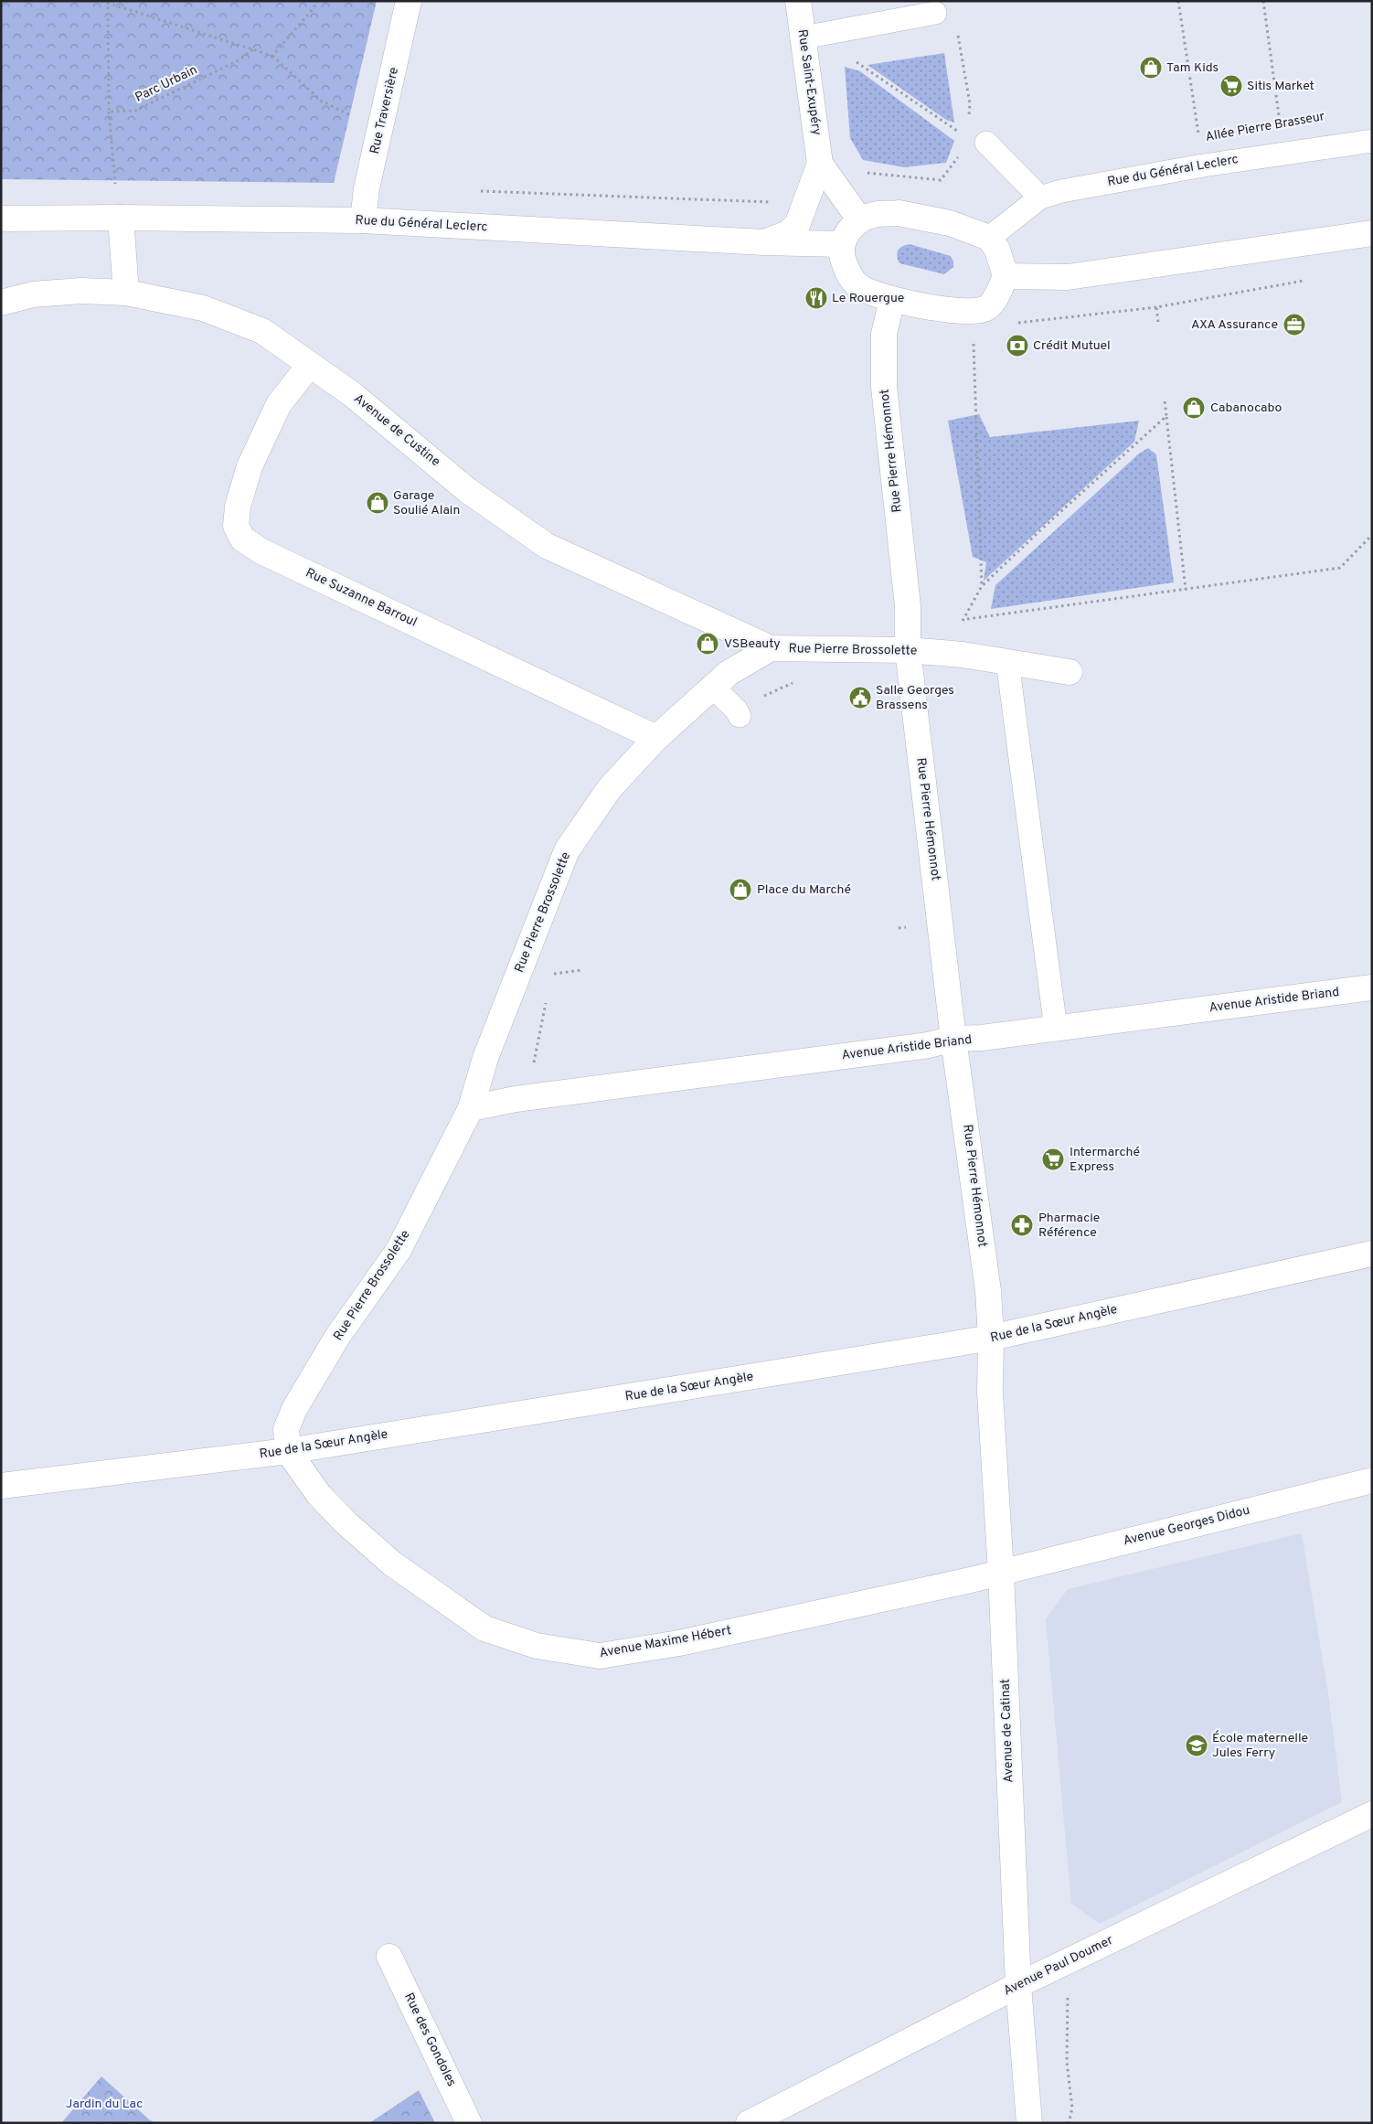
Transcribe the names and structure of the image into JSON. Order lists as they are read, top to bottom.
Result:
{
  "streets": {
    "street": [
      "Rue Saint-Exupéry",
      "Rue Traversière",
      "Rue du Général Leclerc",
      "Avenue de Custine",
      "Rue Pierre Hémonnot",
      "Rue Suzanne Barroul",
      "Rue Pierre Brossolette",
      "Avenue Aristide Briand",
      "Rue de la Sœur Angèle",
      "Avenue Georges Didou",
      "Avenue Maxime Hébert",
      "Avenue de Catinat",
      "Avenue Paul Doumer",
      "Rue des Gondoles"
    ],
    "path": ["Parc Urbain", "Allée Pierre Brasseur"]
  },
  "crossings": [
    ["Rue Saint-Exupéry", "Rue du Général Leclerc"],
    ["Rue Traversière", "Rue du Général Leclerc"],
    ["Avenue de Custine", "Rue Suzanne Barroul"],
    ["Avenue de Custine", "Rue Pierre Brossolette"],
    ["Rue Pierre Hémonnot", "Rue Pierre Brossolette"],
    ["Rue Pierre Hémonnot", "Avenue Aristide Briand"],
    ["Rue Pierre Hémonnot", "Rue de la Sœur Angèle"],
    ["Rue Pierre Hémonnot", "Avenue de Catinat"],
    ["Rue Suzanne Barroul", "Rue Pierre Brossolette"],
    ["Rue Pierre Brossolette", "Avenue Aristide Briand"],
    ["Rue Pierre Brossolette", "Rue de la Sœur Angèle"],
    ["Rue Pierre Brossolette", "Avenue Maxime Hébert"],
    ["Rue de la Sœur Angèle", "Avenue Maxime Hébert"],
    ["Rue de la Sœur Angèle", "Avenue de Catinat"],
    ["Avenue Georges Didou", "Avenue Maxime Hébert"],
    ["Avenue Georges Didou", "Avenue de Catinat"],
    ["Avenue Maxime Hébert", "Avenue de Catinat"],
    ["Avenue de Catinat", "Avenue Paul Doumer"]
  ],
  "parks": ["Jardin du Lac"],
  "places": {
    "shop": [
      "Tam Kids",
      "Cabanocabo",
      "Garage Soulié Alain",
      "VSBeauty",
      "Place du Marché"
    ],
    "supermarket": ["Sitis Market", "Intermarché Express"],
    "restaurant": ["Le Rouergue"],
    "office": ["AXA Assurance"],
    "bank": ["Crédit Mutuel"],
    "public building": ["Salle Georges Brassens"],
    "pharmacy": ["Pharmacie Référence"],
    "school or university": ["École maternelle Jules Ferry"]
  }
}
